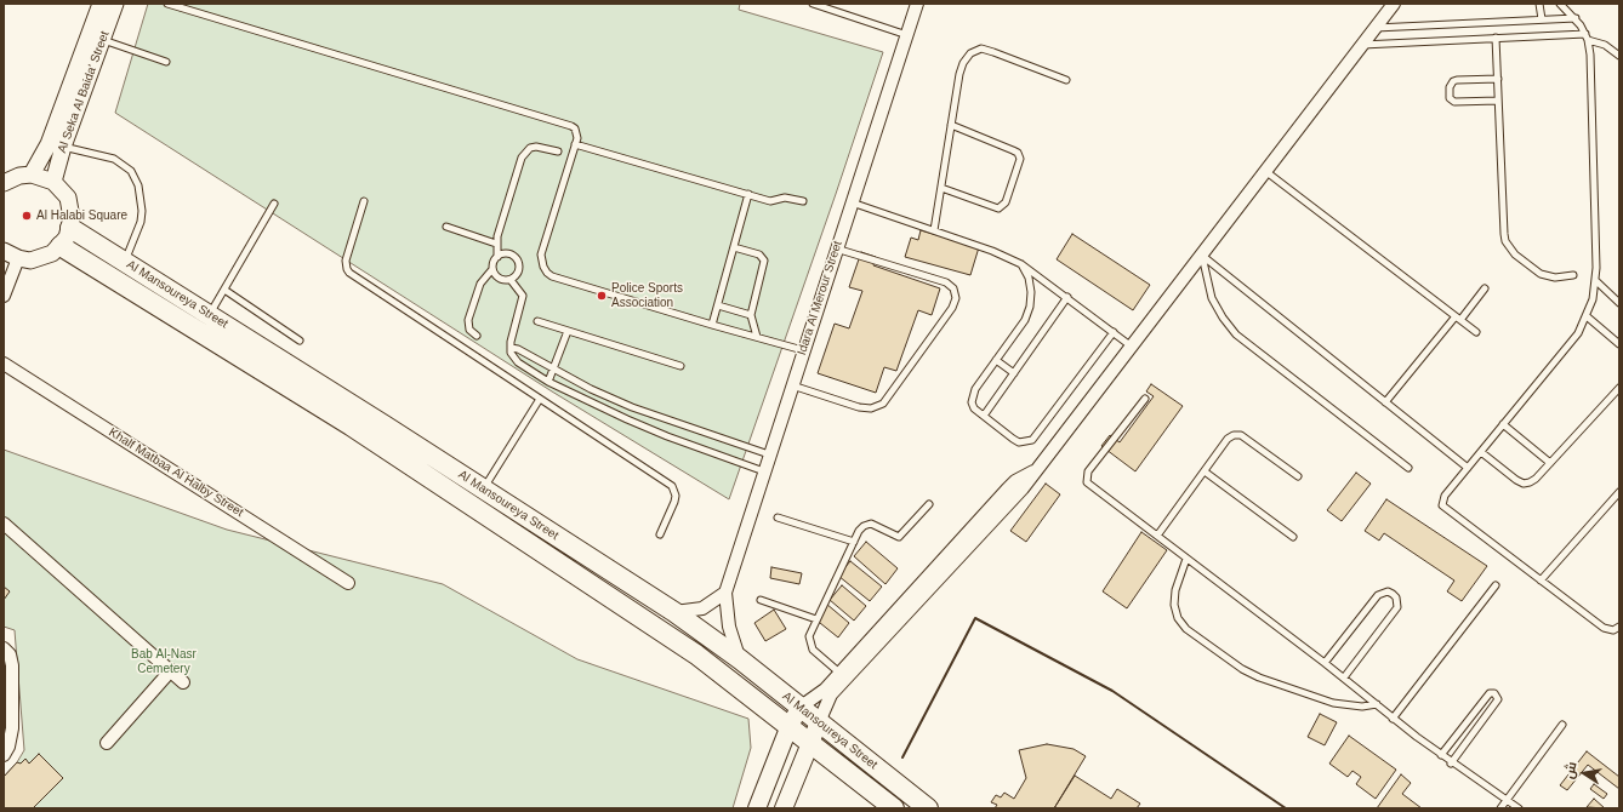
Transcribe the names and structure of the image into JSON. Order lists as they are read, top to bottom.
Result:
{
  "streets": {
    "main road": ["Al Mansoureya Street"],
    "street": ["Al Seka Al Baida' Street", "Idara Al Merour Street", "Khalf Matbaa Al Halby Street"]
  },
  "crossings": [
    ["Al Mansoureya Street", "Idara Al Merour Street"]
  ],
  "parks": ["Bab Al-Nasr Cemetery"],
  "places": ["Al Halabi Square", "Police Sports Association"],
  "north": "left"
}
